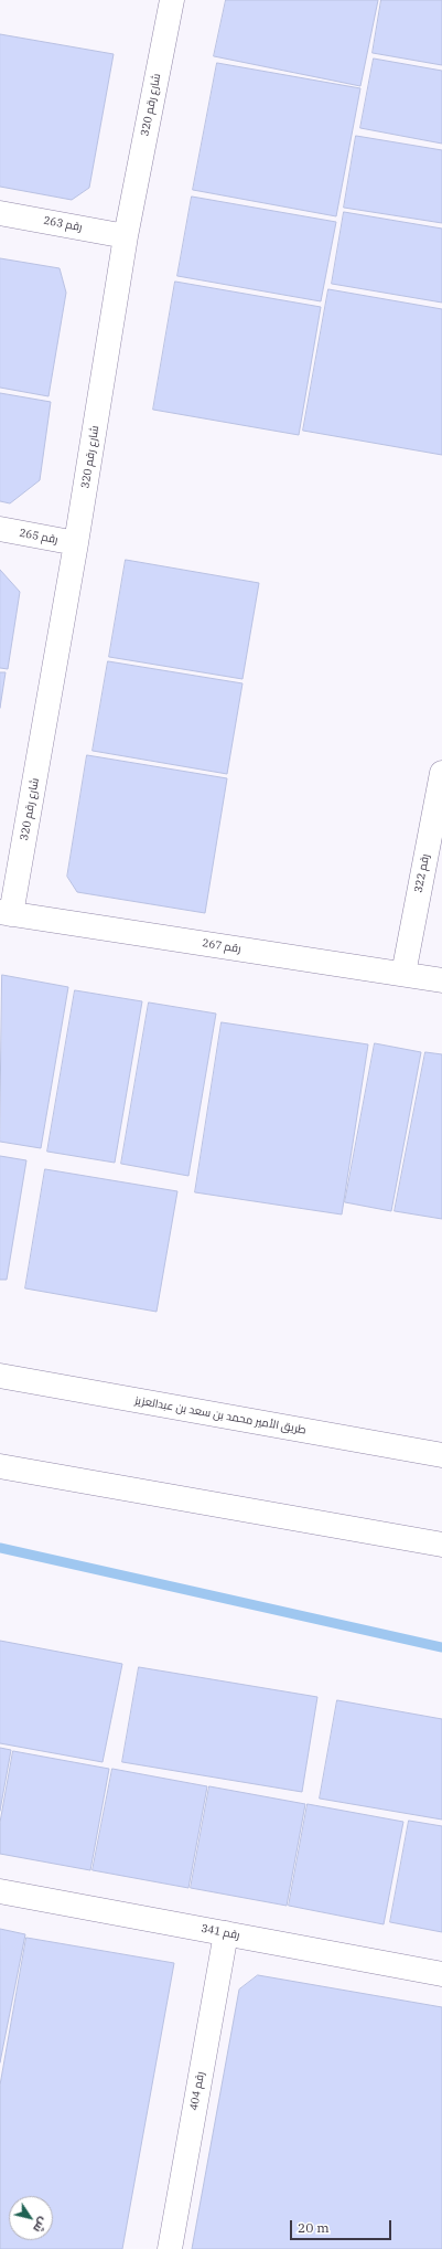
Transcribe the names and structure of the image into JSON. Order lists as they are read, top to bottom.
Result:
{
  "streets": {
    "street": [
      "شارع رقم 320",
      "رقم 263",
      "رقم 265",
      "رقم 322",
      "رقم 267",
      "طريق الأمير محمد بن سعد بن عبدالعزيز",
      "رقم 341",
      "رقم 404"
    ]
  },
  "crossings": [
    ["شارع رقم 320", "رقم 263"],
    ["شارع رقم 320", "رقم 265"],
    ["شارع رقم 320", "رقم 267"],
    ["رقم 322", "رقم 267"],
    ["رقم 341", "رقم 404"]
  ],
  "scale_bar": "20 m",
  "north": "bottom right"
}
